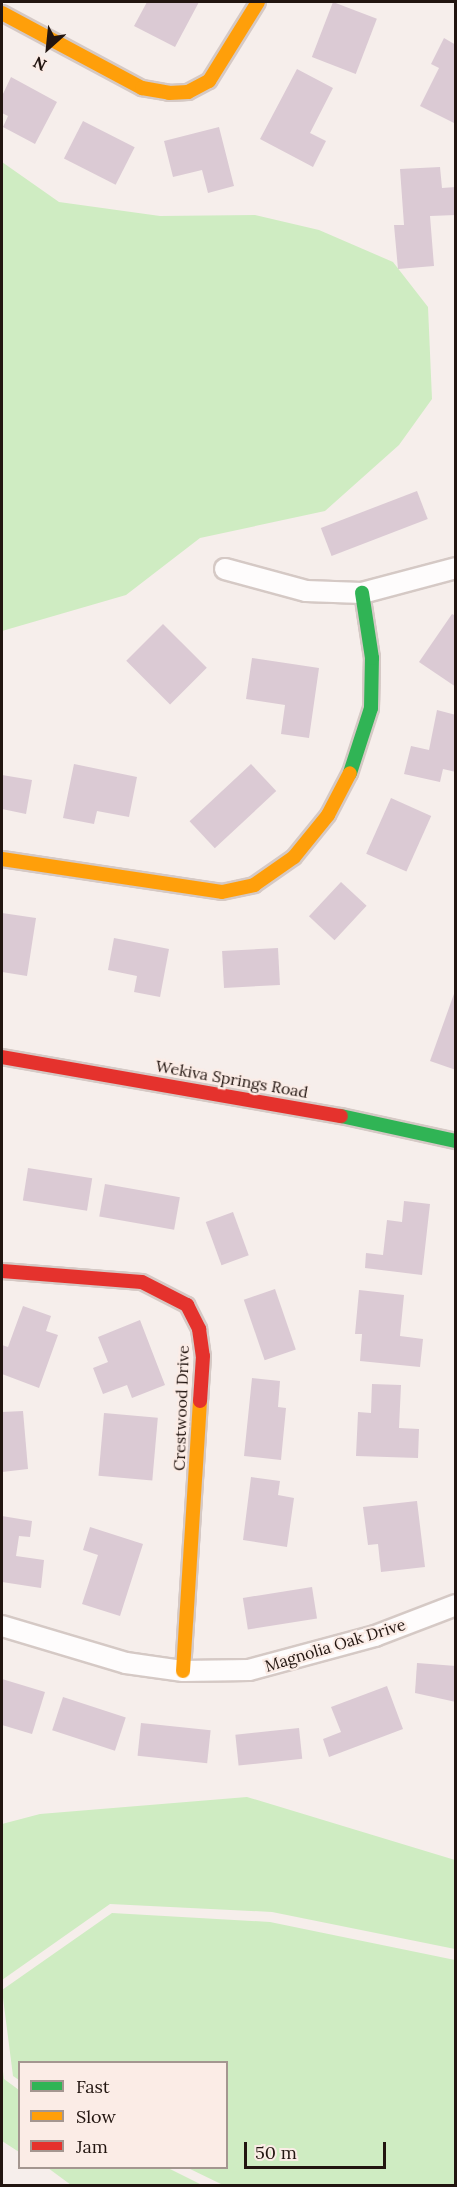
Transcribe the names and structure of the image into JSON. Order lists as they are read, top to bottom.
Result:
{
  "streets": {
    "street": ["Wekiva Springs Road", "Crestwood Drive", "Magnolia Oak Drive"]
  },
  "crossings": [
    ["Crestwood Drive", "Magnolia Oak Drive"]
  ],
  "legend": ["Fast", "Slow", "Jam"],
  "scale_bar": "50 m",
  "north": "bottom left"
}
